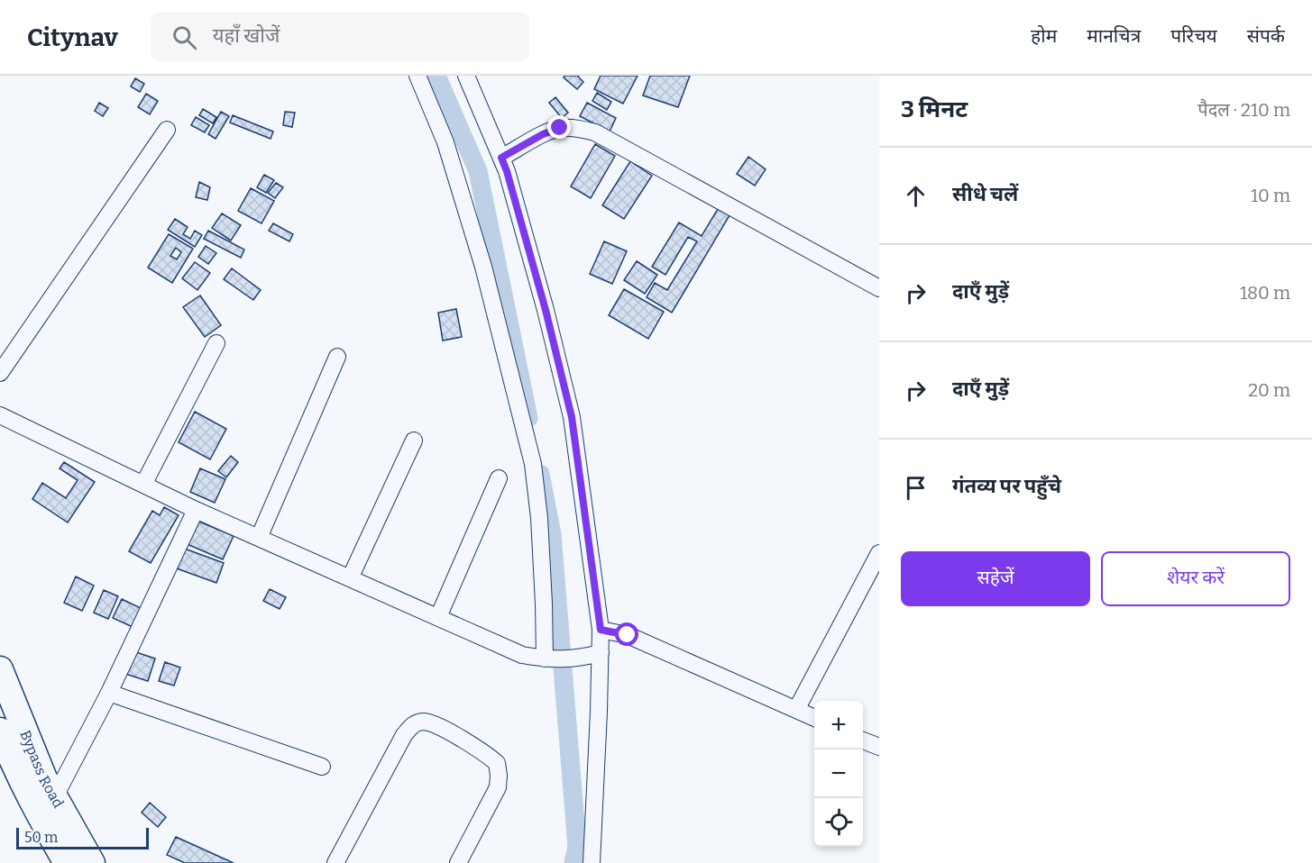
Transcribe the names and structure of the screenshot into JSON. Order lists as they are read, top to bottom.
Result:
{
  "streets": {
    "main road": ["Bypass Road"]
  },
  "scale_bar": "50 m",
  "page": {
    "header": "Citynav",
    "search": "यहाँ खोजें",
    "nav": [
      "होम",
      "मानचित्र",
      "परिचय",
      "संपर्क"
    ],
    "heading": ["3 मिनट", "पैदल · 210 m"],
    "list": [
      ["सीधे चलें", "10 m"],
      ["दाएँ मुड़ें", "180 m"],
      ["दाएँ मुड़ें", "20 m"],
      "गंतव्य पर पहुँचे"
    ],
    "buttons": ["सहेजें", "शेयर करें"],
    "map_buttons": ["+", "−"],
    "scale": "50 m"
  }
}
